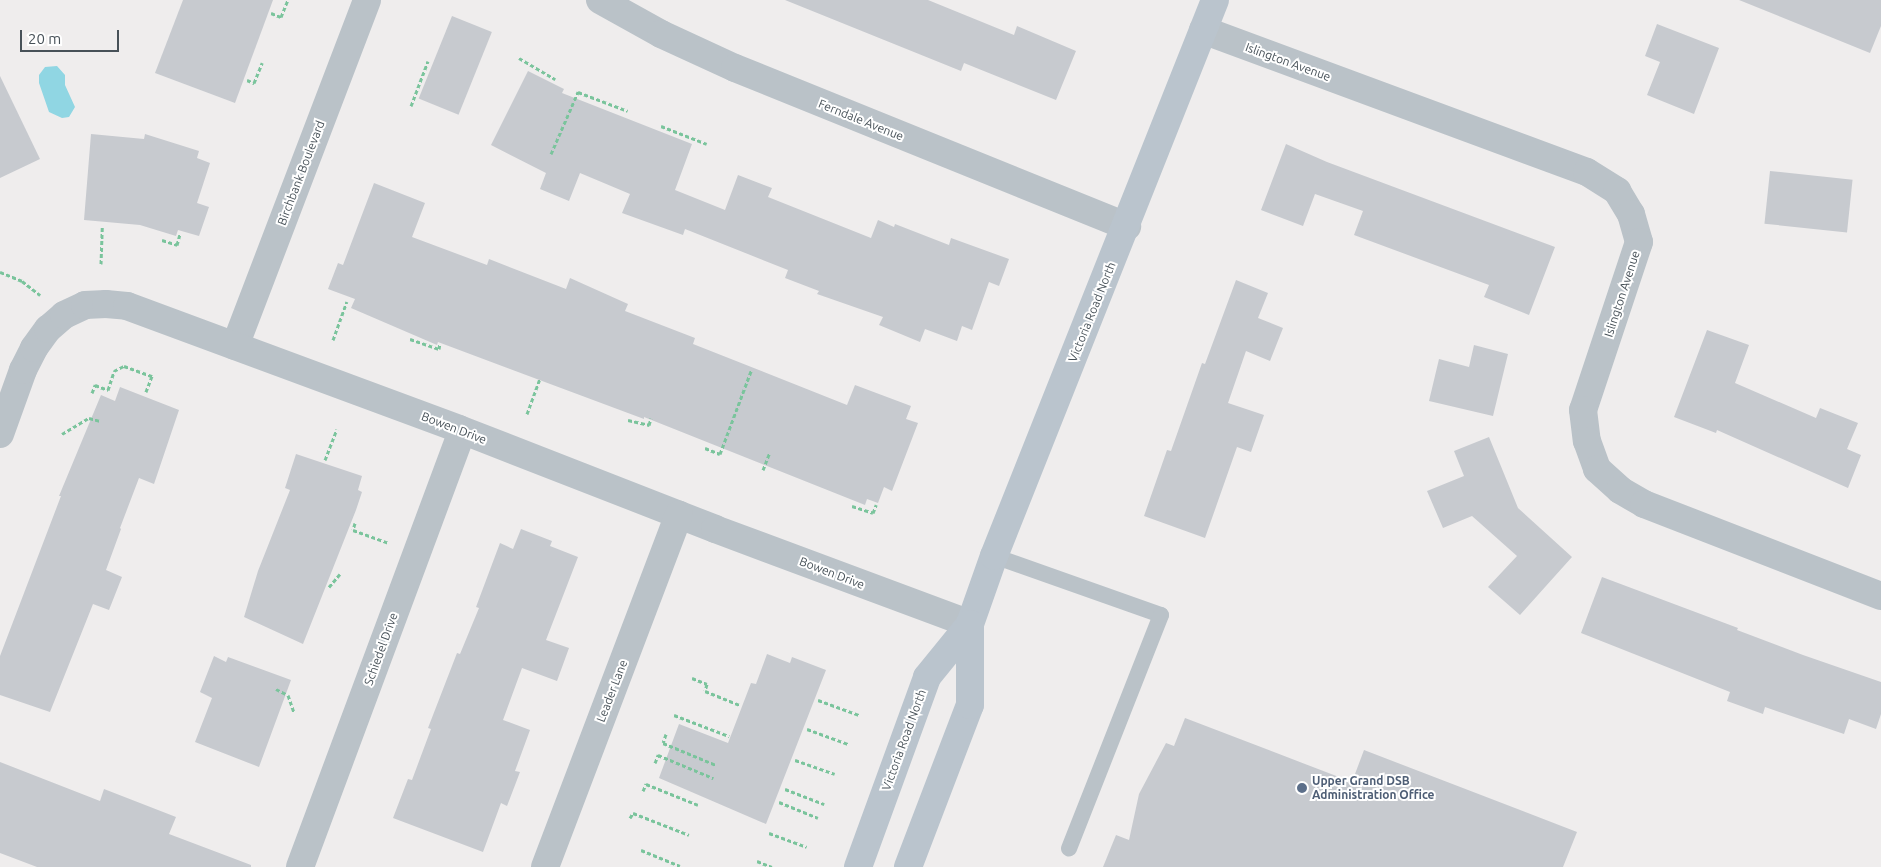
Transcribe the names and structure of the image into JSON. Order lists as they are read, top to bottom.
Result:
{
  "streets": {
    "main road": ["Victoria Road North"],
    "street": [
      "Islington Avenue",
      "Ferndale Avenue",
      "Birchbank Boulevard",
      "Bowen Drive",
      "Schiedel Drive",
      "Leader Lane"
    ]
  },
  "crossings": [
    ["Islington Avenue", "Victoria Road North"],
    ["Ferndale Avenue", "Victoria Road North"],
    ["Birchbank Boulevard", "Bowen Drive"],
    ["Victoria Road North", "Bowen Drive"],
    ["Bowen Drive", "Schiedel Drive"],
    ["Bowen Drive", "Leader Lane"]
  ],
  "places": ["Upper Grand DSB Administration Office"],
  "scale_bar": "20 m"
}
